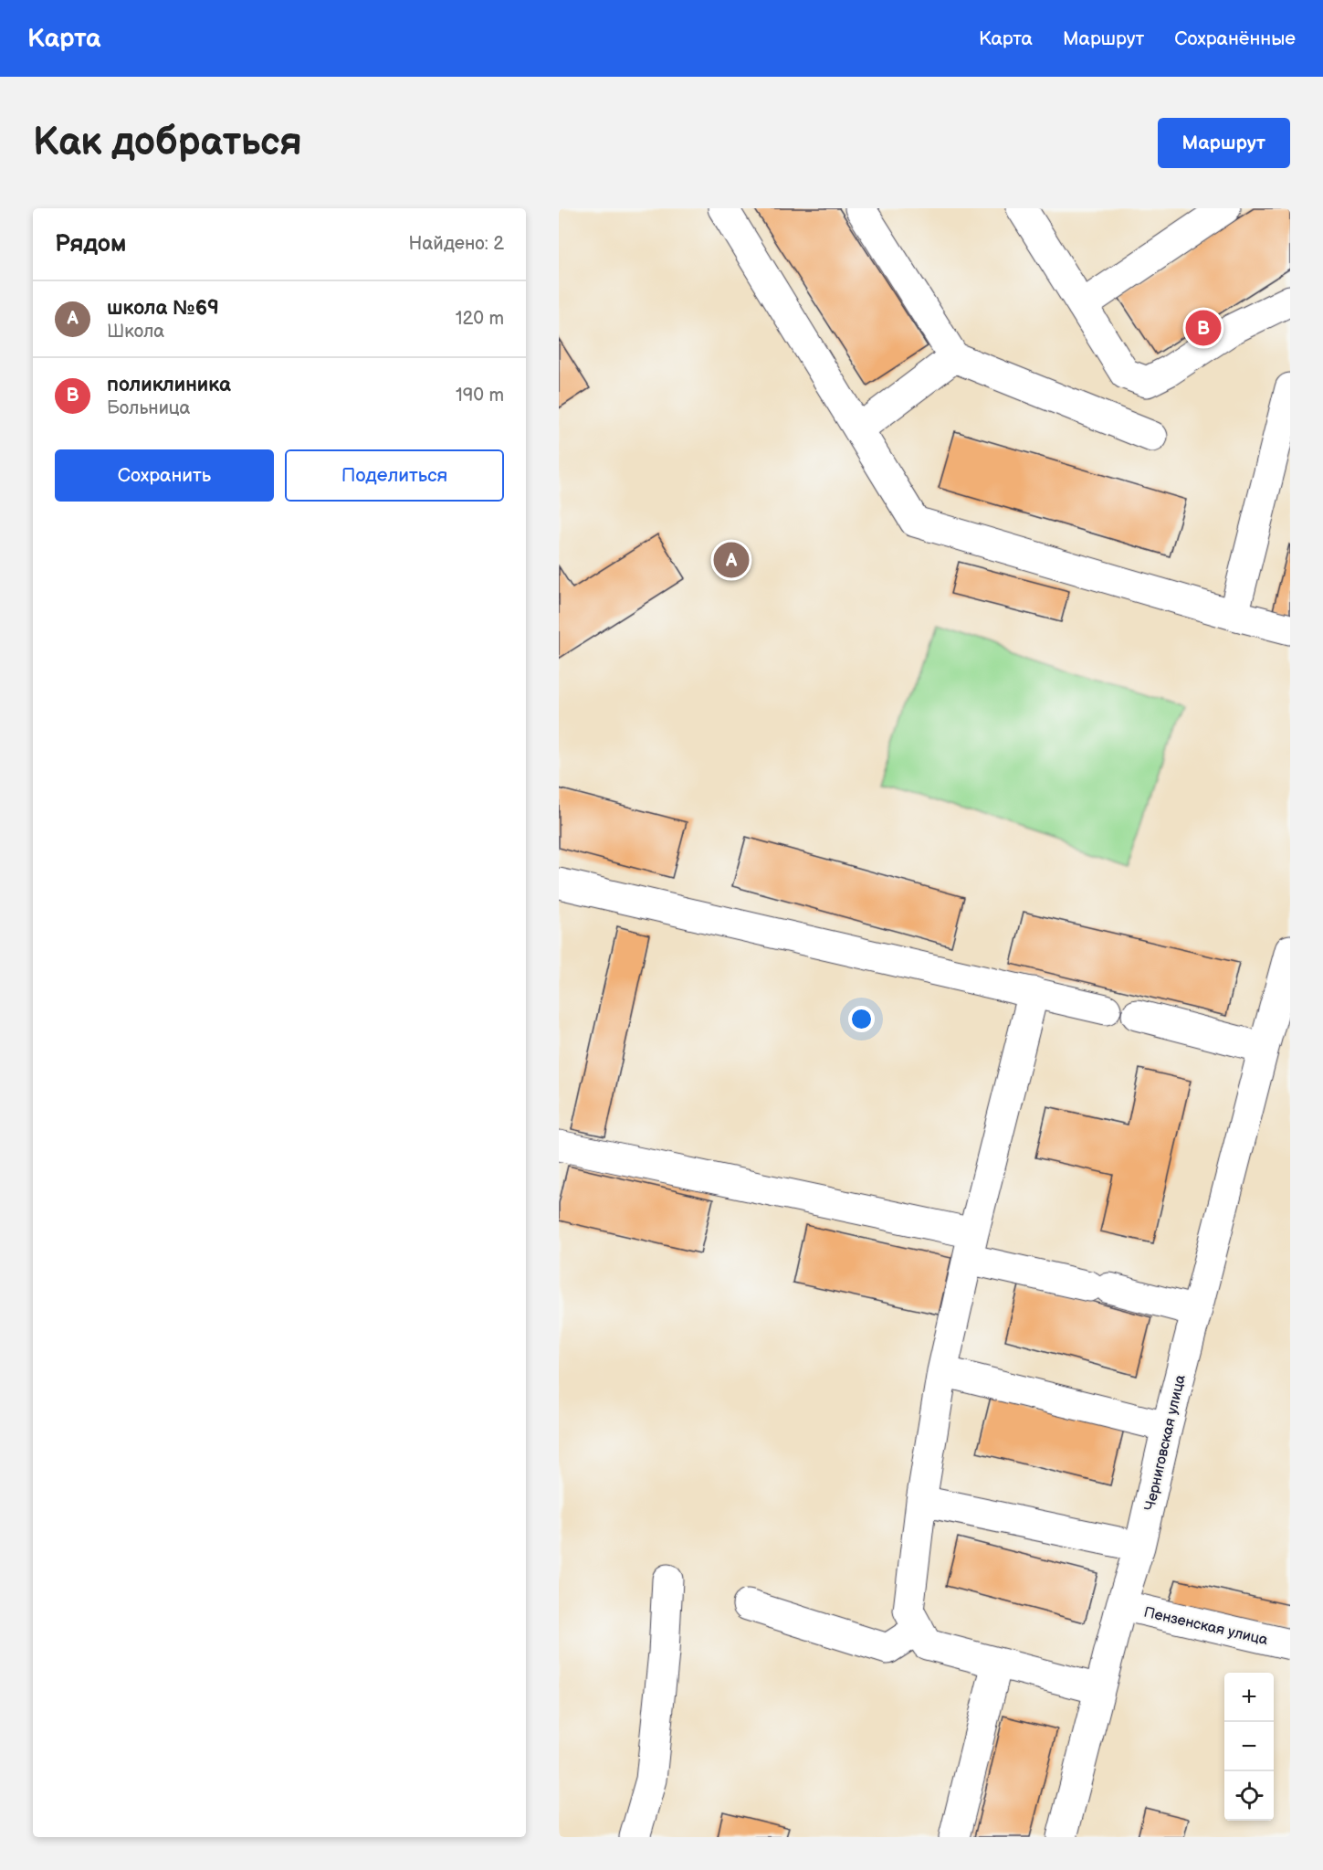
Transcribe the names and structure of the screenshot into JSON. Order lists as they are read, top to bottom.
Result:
{
  "streets": {
    "street": ["Черниговская улица", "Пензенская улица"]
  },
  "crossings": [
    ["Черниговская улица", "Пензенская улица"]
  ],
  "page": {
    "header": "Карта",
    "nav": ["Карта", "Маршрут", "Сохранённые"],
    "buttons": [
      "Маршрут",
      ["Сохранить", "Поделиться"]
    ],
    "title": "Как добраться",
    "heading": ["Рядом", "Найдено: 2"],
    "list": [
      {
        "mark": "A",
        "name": "школа №69",
        "note": "Школа",
        "value": "120 m"
      },
      {
        "mark": "B",
        "name": "поликлиника",
        "note": "Больница",
        "value": "190 m"
      }
    ],
    "pins": ["B", "A"],
    "map_buttons": ["+", "−"]
  }
}
